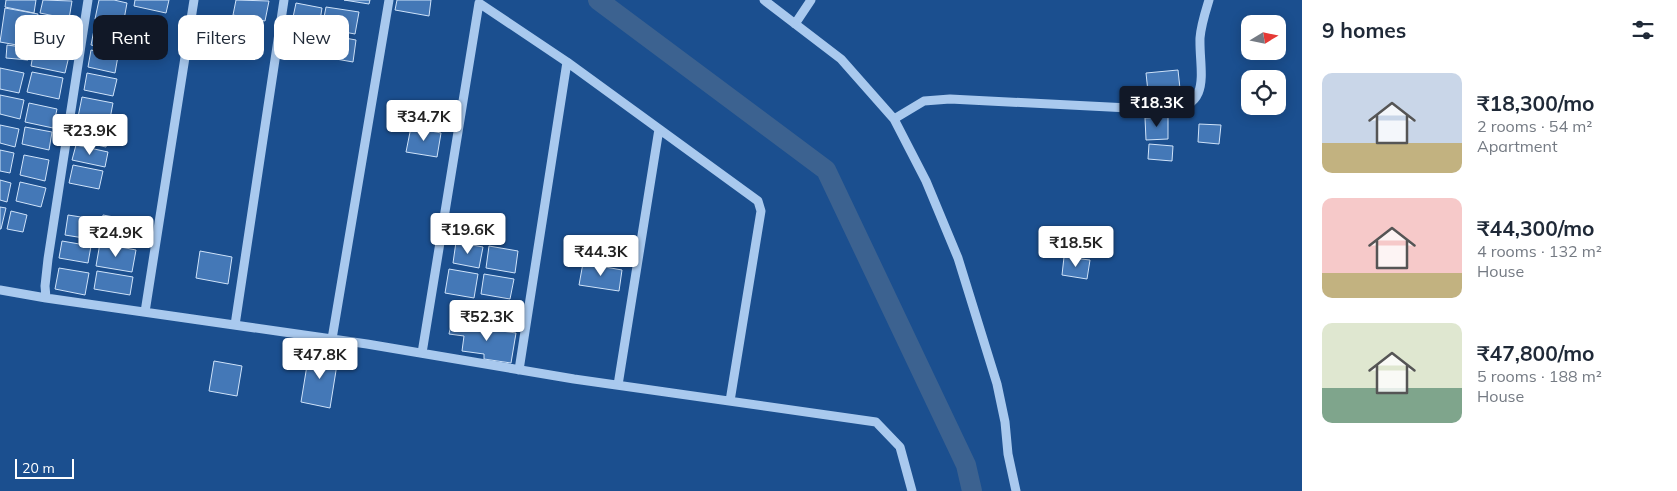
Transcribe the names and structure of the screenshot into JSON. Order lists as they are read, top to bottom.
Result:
{
  "scale_bar": "20 m",
  "north": "right",
  "page": {
    "heading": "9 homes",
    "chip": [
      "Buy",
      "Rent",
      "Filters",
      "New"
    ],
    "list": [
      {
        "name": "₹18,300/mo",
        "note": "2 rooms · 54 m² · Apartment"
      },
      {
        "name": "₹44,300/mo",
        "note": "4 rooms · 132 m² · House"
      },
      {
        "name": "₹47,800/mo",
        "note": "5 rooms · 188 m² · House"
      }
    ],
    "price": [
      "₹18.3K",
      "₹34.7K",
      "₹23.9K",
      "₹19.6K",
      "₹24.9K",
      "₹18.5K",
      "₹44.3K",
      "₹52.3K",
      "₹47.8K"
    ],
    "scale": "20 m"
  }
}
